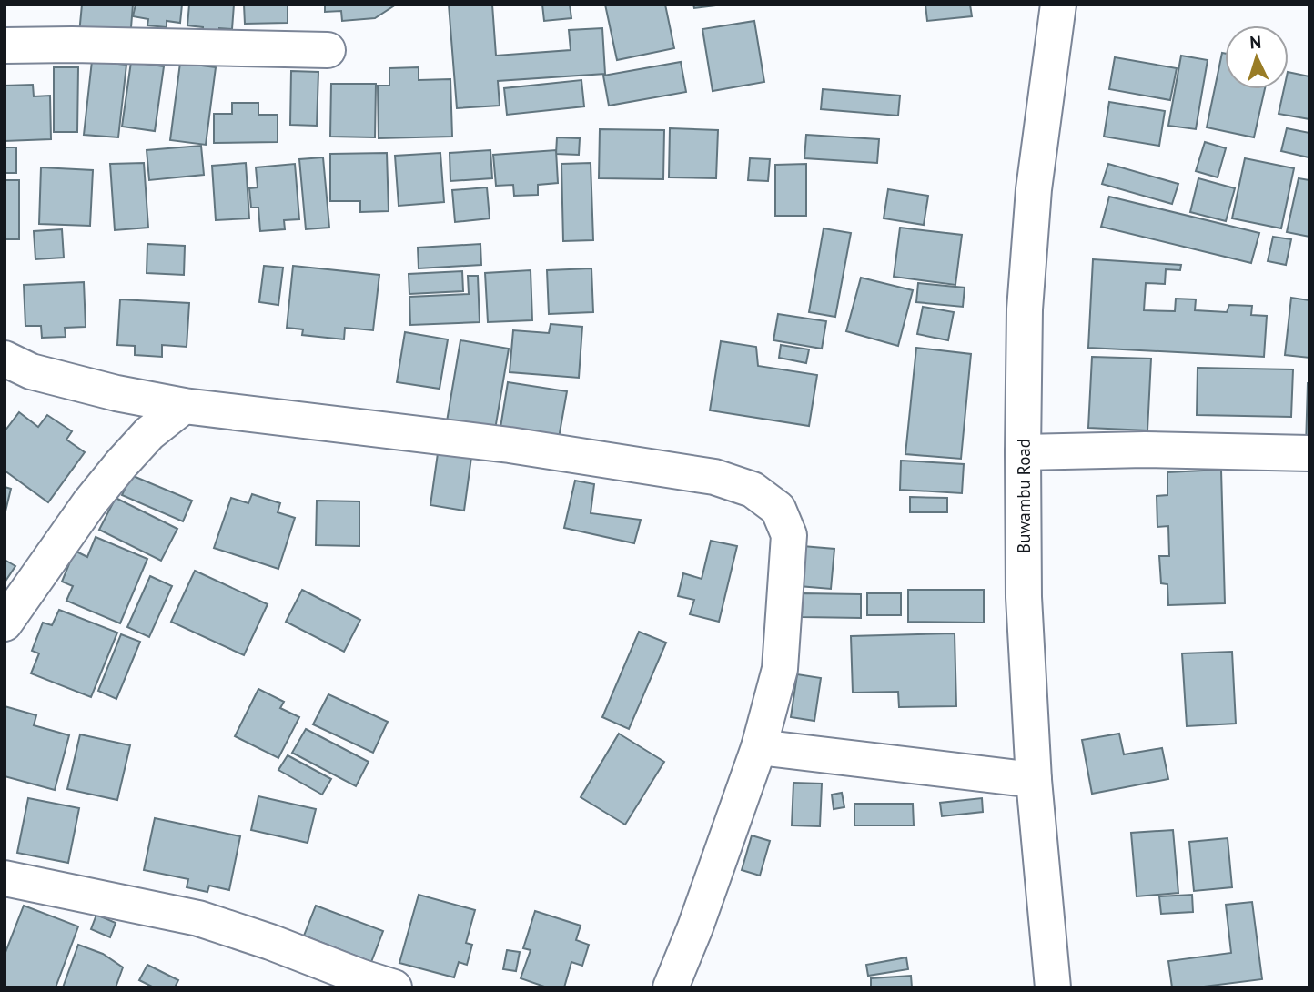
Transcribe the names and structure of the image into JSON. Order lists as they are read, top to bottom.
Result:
{
  "streets": {
    "street": ["Buwambu Road"]
  },
  "north": "top"
}
